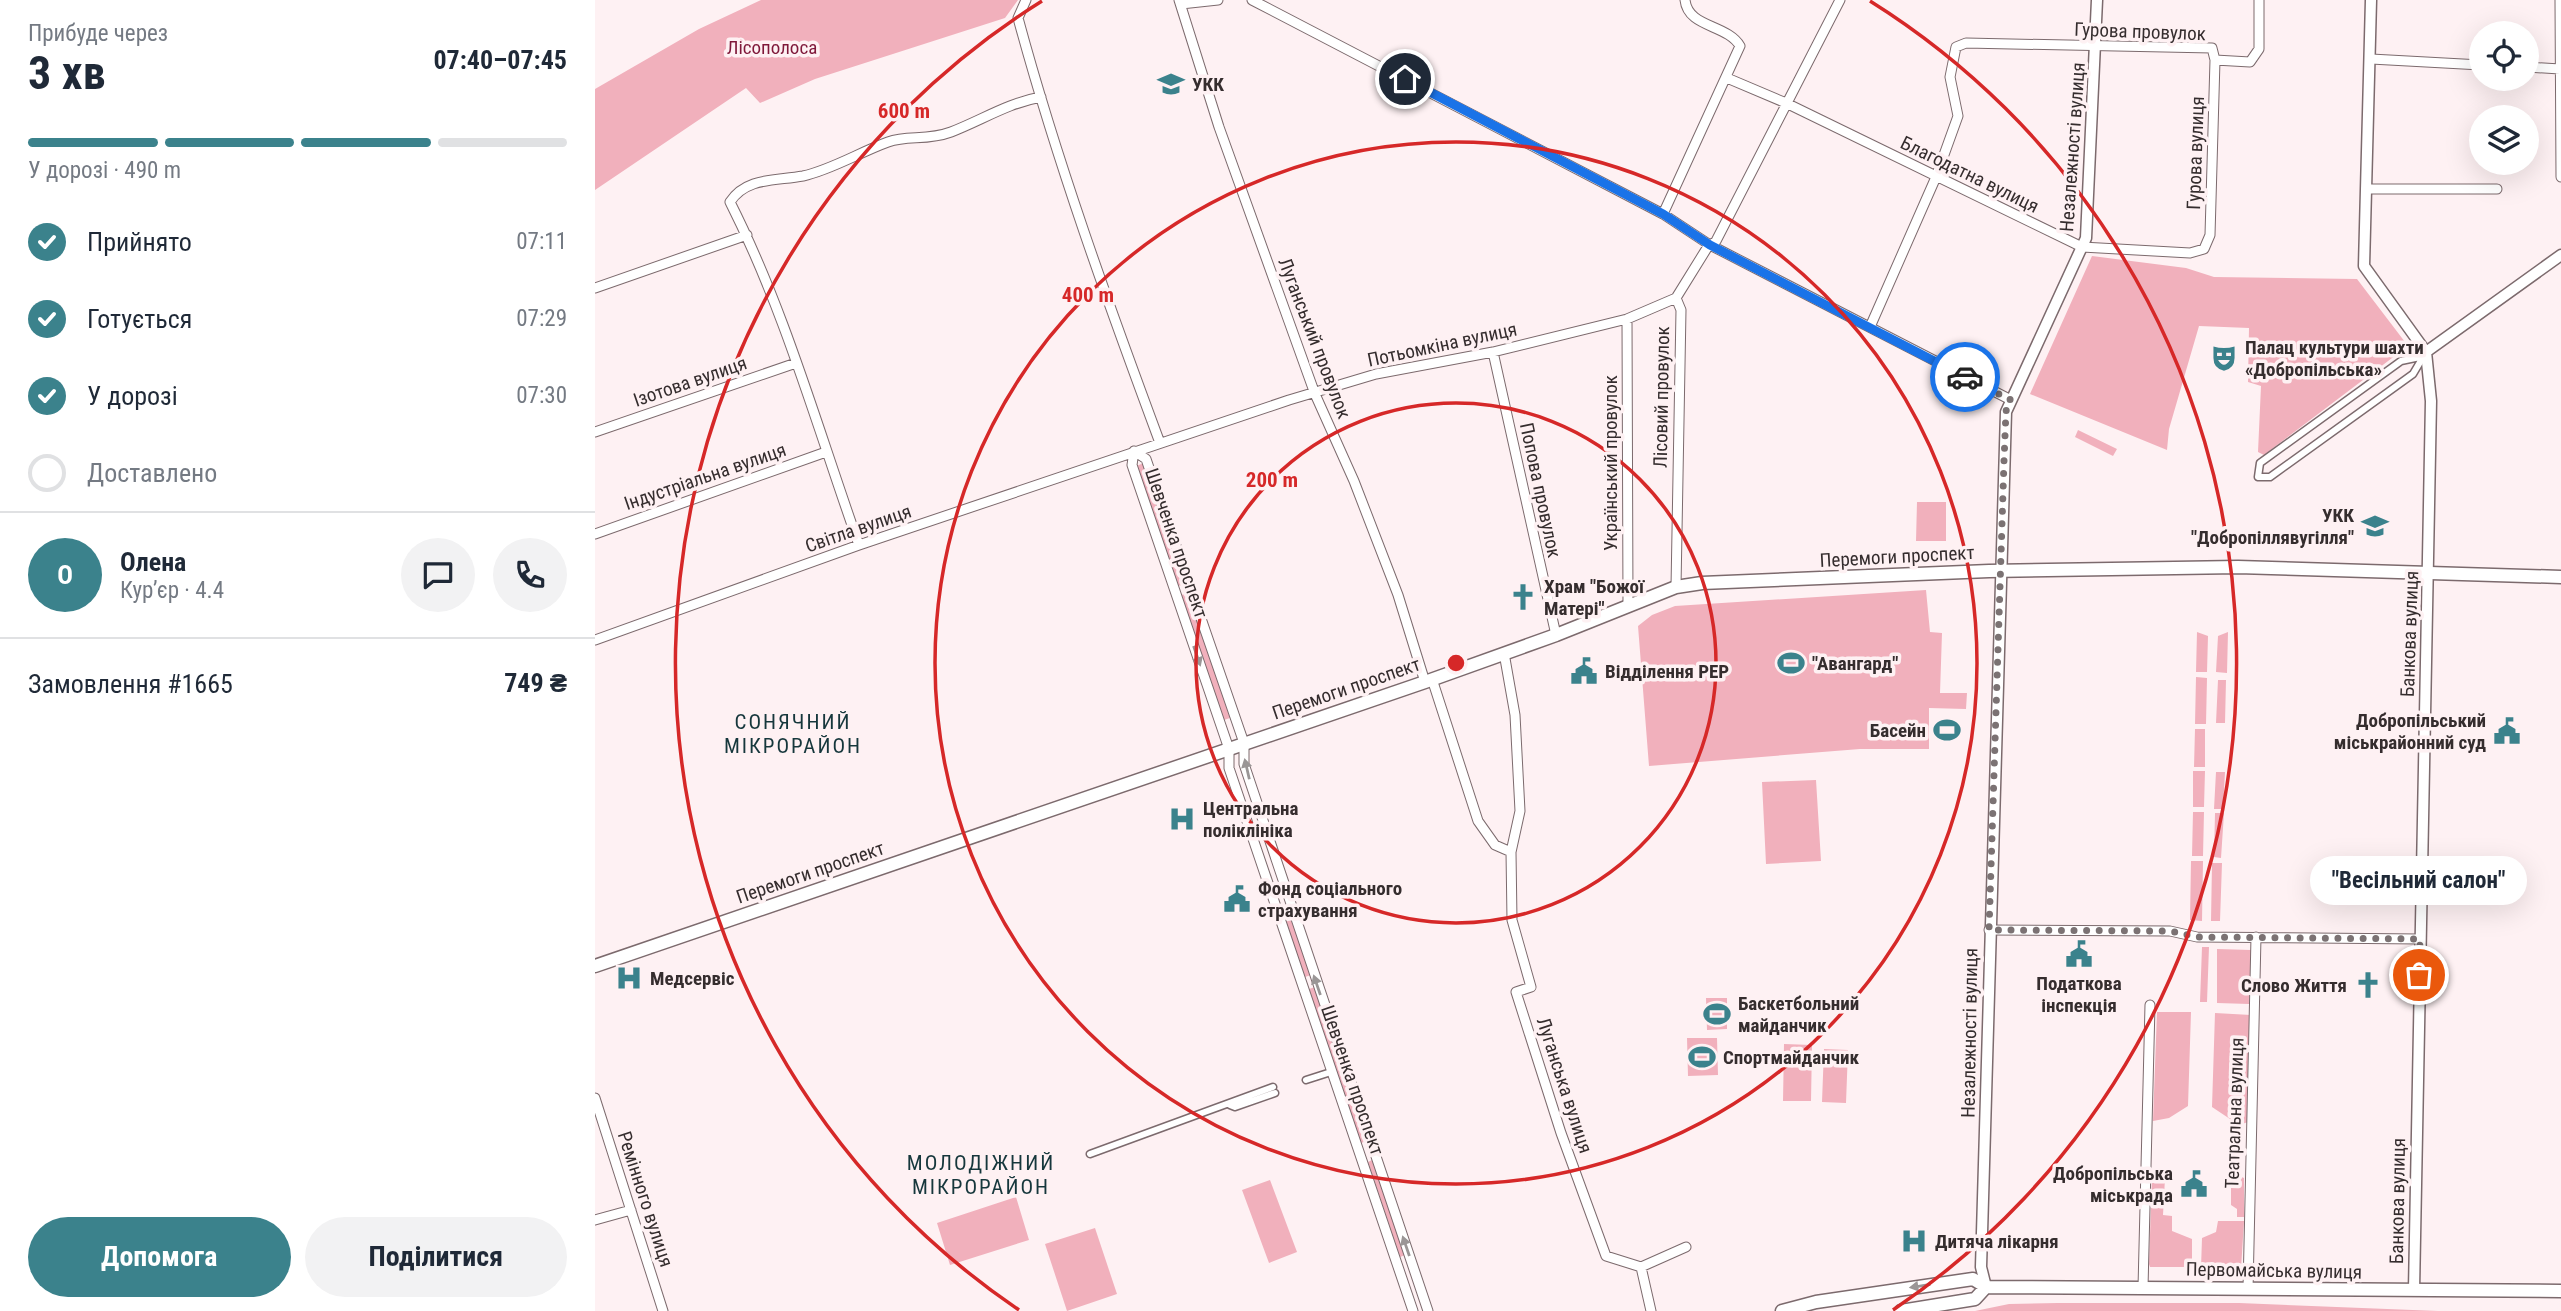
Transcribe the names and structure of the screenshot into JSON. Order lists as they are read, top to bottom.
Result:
{
  "streets": {
    "main road": ["Перемоги проспект", "Первомайська вулиця"],
    "street": [
      "Гурова провулок",
      "Незалежності вулиця",
      "Гурова вулиця",
      "Благодатна вулиця",
      "Луганський провулок",
      "Потьомкіна вулиця",
      "Ізотова вулиця",
      "Лісовий провулок",
      "Український провулок",
      "Індустріальна вулиця",
      "Попова провулок",
      "Світла вулиця",
      "Шевченка проспект",
      "Банкова вулиця",
      "Луганська вулиця",
      "Театральна вулиця",
      "Ремінного вулиця"
    ]
  },
  "crossings": [
    ["Гурова провулок", "Незалежності вулиця"],
    ["Гурова провулок", "Гурова вулиця"],
    ["Гурова провулок", "Благодатна вулиця"],
    ["Незалежності вулиця", "Благодатна вулиця"],
    ["Незалежності вулиця", "Перемоги проспект"],
    ["Незалежності вулиця", "Первомайська вулиця"],
    ["Гурова вулиця", "Благодатна вулиця"],
    ["Благодатна вулиця", "Лісовий провулок"],
    ["Луганський провулок", "Потьомкіна вулиця"],
    ["Луганський провулок", "Перемоги проспект"],
    ["Потьомкіна вулиця", "Лісовий провулок"],
    ["Потьомкіна вулиця", "Український провулок"],
    ["Потьомкіна вулиця", "Попова провулок"],
    ["Потьомкіна вулиця", "Світла вулиця"],
    ["Потьомкіна вулиця", "Шевченка проспект"],
    ["Лісовий провулок", "Перемоги проспект"],
    ["Український провулок", "Перемоги проспект"],
    ["Попова провулок", "Перемоги проспект"],
    ["Світла вулиця", "Шевченка проспект"],
    ["Шевченка проспект", "Перемоги проспект"],
    ["Перемоги проспект", "Банкова вулиця"],
    ["Перемоги проспект", "Луганська вулиця"],
    ["Банкова вулиця", "Первомайська вулиця"],
    ["Театральна вулиця", "Первомайська вулиця"]
  ],
  "districts": ["СОНЯЧНИЙ МІКРОРАЙОН", "МОЛОДІЖНИЙ МІКРОРАЙОН"],
  "parks": ["Лісополоса"],
  "places": {
    "school or university": ["УКК", "УКК \"Добропіллявугілля\""],
    "theatre": ["Палац культури шахти «Добропільська»"],
    "church": ["Храм \"Божої Матері\"", "Слово Життя"],
    "sports": [
      "\"Авангард\"",
      "Басейн",
      "Баскетбольний майданчик",
      "Спортмайданчик"
    ],
    "public building": [
      "Відділення РЕР",
      "Добропільський міськрайонний суд",
      "Фонд соціального страхування",
      "Податкова інспекція",
      "Добропільська міськрада"
    ],
    "hospital": ["Центральна поліклініка", "Медсервіс", "Дитяча лікарня"],
    "other": ["\"Весільний салон\""]
  },
  "page": {
    "heading": ["3 хв", "Прибуде через", "07:40–07:45"],
    "panel": [
      "Олена",
      "Кур’єр · 4.4",
      "Замовлення #1665",
      "749 ₴"
    ],
    "bar": "У дорозі · 490 m",
    "list": [
      ["Прийнято", "07:11"],
      ["Готується", "07:29"],
      ["У дорозі", "07:30"],
      "Доставлено"
    ],
    "round": "О",
    "bubble": "\"Весільний салон\"",
    "buttons": ["Допомога", "Поділитися"]
  },
  "rings": ["600 m", "400 m", "200 m"]
}
